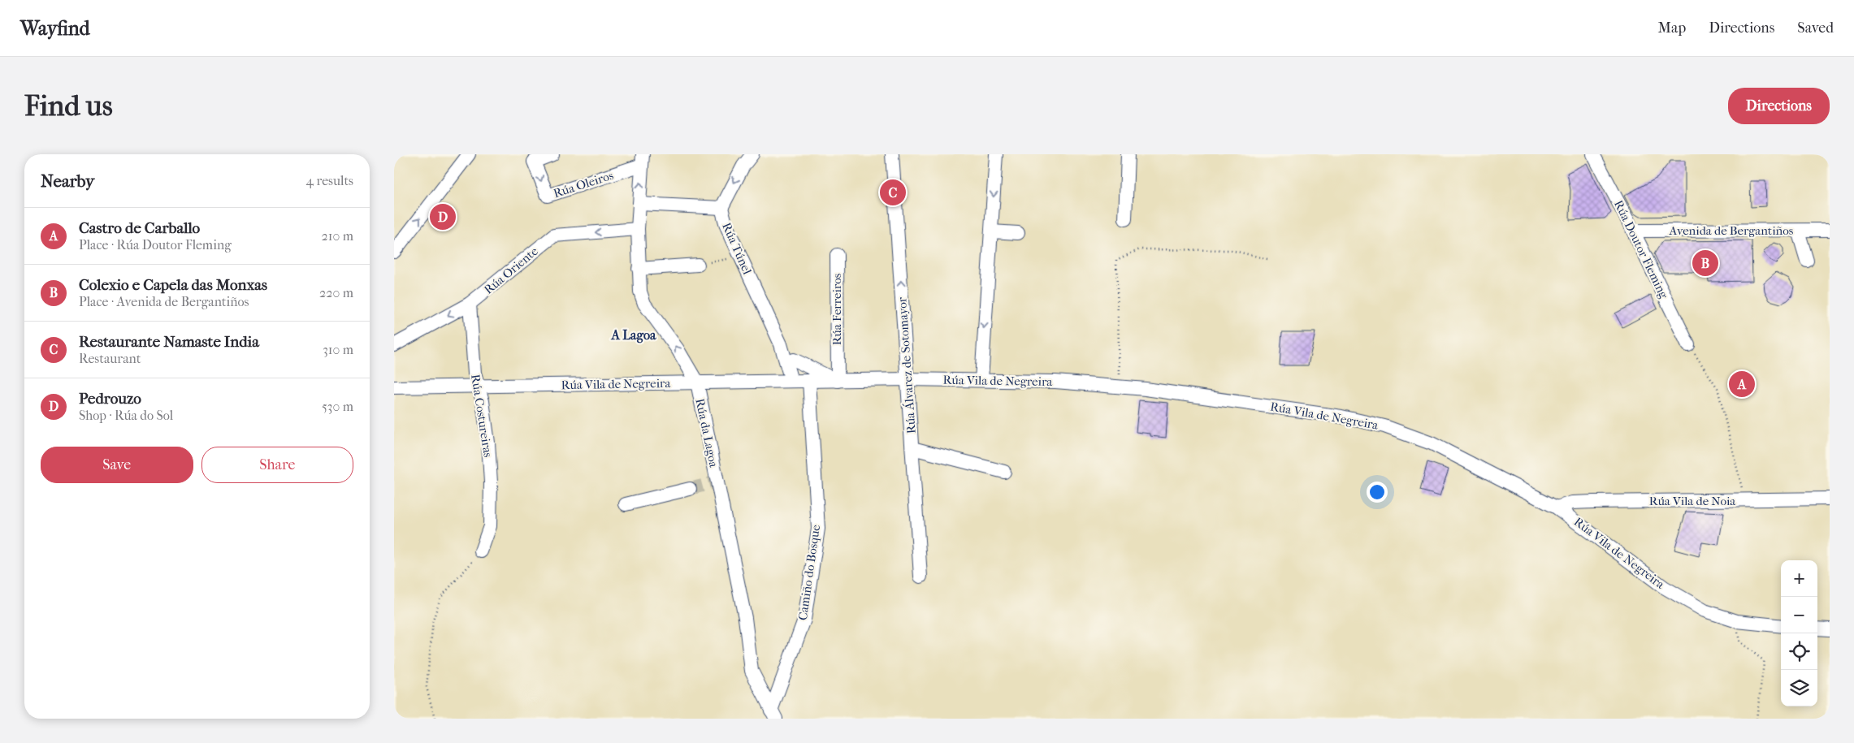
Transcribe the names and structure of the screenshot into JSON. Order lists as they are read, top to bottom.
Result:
{
  "streets": {
    "street": [
      "Rúa Oleiros",
      "Avenida de Bergantiños",
      "Rúa Túnel",
      "Rúa Doutor Fleming",
      "Rúa Oriente",
      "Rúa Ferreiros",
      "Rúa Álvarez de Sotomayor",
      "Rúa Vila de Negreira",
      "Rúa Costureiras",
      "Rúa da Lagoa",
      "Rúa Vila de Noia",
      "Camiño do Bosque"
    ]
  },
  "crossings": [
    ["Rúa Oleiros", "Rúa da Lagoa"],
    ["Avenida de Bergantiños", "Rúa Doutor Fleming"],
    ["Rúa Túnel", "Rúa Vila de Negreira"],
    ["Rúa Túnel", "Camiño do Bosque"],
    ["Rúa Oriente", "Rúa Costureiras"],
    ["Rúa Oriente", "Rúa da Lagoa"],
    ["Rúa Ferreiros", "Rúa Vila de Negreira"],
    ["Rúa Álvarez de Sotomayor", "Rúa Vila de Negreira"],
    ["Rúa Vila de Negreira", "Rúa Costureiras"],
    ["Rúa Vila de Negreira", "Rúa da Lagoa"],
    ["Rúa Vila de Negreira", "Rúa Vila de Noia"],
    ["Rúa Vila de Negreira", "Camiño do Bosque"],
    ["Rúa da Lagoa", "Camiño do Bosque"]
  ],
  "one_way": ["Rúa Oriente"],
  "districts": ["A Lagoa"],
  "page": {
    "header": "Wayfind",
    "nav": ["Map", "Directions", "Saved"],
    "buttons": [
      "Directions",
      ["Save", "Share"]
    ],
    "title": "Find us",
    "heading": ["Nearby", "4 results"],
    "pins": [
      "C",
      "D",
      "B",
      "A"
    ],
    "list": [
      {
        "mark": "A",
        "name": "Castro de Carballo",
        "note": "Place · Rúa Doutor Fleming",
        "value": "210 m"
      },
      {
        "mark": "B",
        "name": "Colexio e Capela das Monxas",
        "note": "Place · Avenida de Bergantiños",
        "value": "220 m"
      },
      {
        "mark": "C",
        "name": "Restaurante Namaste India",
        "note": "Restaurant",
        "value": "310 m"
      },
      {
        "mark": "D",
        "name": "Pedrouzo",
        "note": "Shop · Rúa do Sol",
        "value": "530 m"
      }
    ],
    "map_buttons": ["+", "−"]
  }
}
